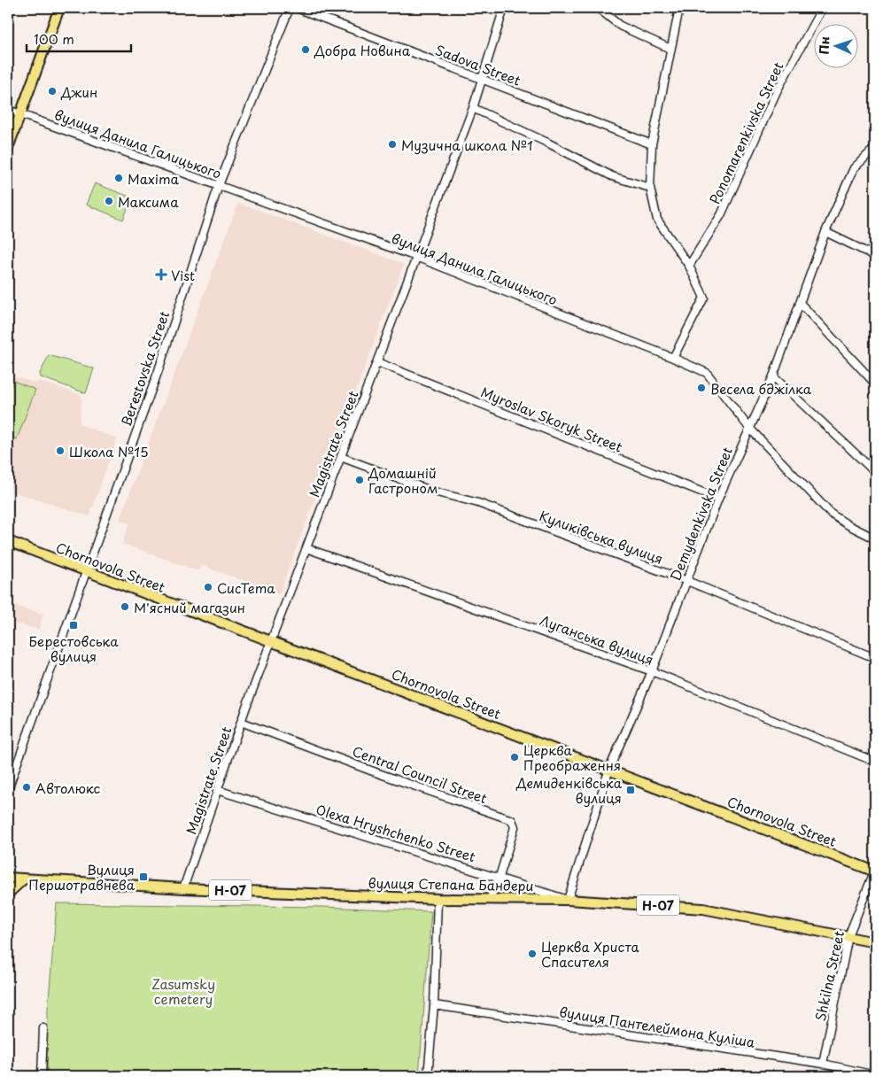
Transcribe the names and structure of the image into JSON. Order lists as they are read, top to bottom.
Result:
{
  "streets": {
    "main road": ["Chornovola Street", "вулиця Степана Бандери", "Н-07"],
    "street": [
      "Sadova Street",
      "Ponomarenkivska Street",
      "вулиця Данила Галицького",
      "Berestovska Street",
      "Myroslav Skoryk Street",
      "Magistrate Street",
      "Demydenkivska Street",
      "Куликівська вулиця",
      "Луганська вулиця",
      "Central Council Street",
      "Olexa Hryshchenko Street",
      "Shkilna Street",
      "вулиця Пантелеймона Куліша"
    ]
  },
  "crossings": [
    ["Sadova Street", "Magistrate Street"],
    ["вулиця Данила Галицького", "Berestovska Street"],
    ["вулиця Данила Галицького", "Magistrate Street"],
    ["вулиця Данила Галицького", "Demydenkivska Street"],
    ["Berestovska Street", "Chornovola Street"],
    ["Myroslav Skoryk Street", "Magistrate Street"],
    ["Myroslav Skoryk Street", "Demydenkivska Street"],
    ["Magistrate Street", "Куликівська вулиця"],
    ["Magistrate Street", "Chornovola Street"],
    ["Magistrate Street", "Луганська вулиця"],
    ["Magistrate Street", "Central Council Street"],
    ["Magistrate Street", "Olexa Hryshchenko Street"],
    ["Magistrate Street", "вулиця Степана Бандери"],
    ["Demydenkivska Street", "Куликівська вулиця"],
    ["Demydenkivska Street", "Chornovola Street"],
    ["Demydenkivska Street", "Луганська вулиця"],
    ["Demydenkivska Street", "Olexa Hryshchenko Street"],
    ["Demydenkivska Street", "вулиця Степана Бандери"],
    ["Chornovola Street", "Shkilna Street"],
    ["Central Council Street", "Olexa Hryshchenko Street"],
    ["Central Council Street", "вулиця Степана Бандери"],
    ["Olexa Hryshchenko Street", "вулиця Степана Бандери"],
    ["вулиця Степана Бандери", "Shkilna Street"],
    ["Shkilna Street", "вулиця Пантелеймона Куліша"]
  ],
  "parks": ["Zasumsky cemetery"],
  "places": {
    "other": [
      "Добра Новина",
      "Джин",
      "Музична школа №1",
      "Maxima",
      "Максима",
      "Весела бджілка",
      "Школа №15",
      "Домашній Гастроном",
      "CucTema",
      "М'ясний магазин",
      "Церква Преображення",
      "Автолюкс",
      "Церква Христа Спасителя"
    ],
    "health": ["Vist"],
    "transit": ["Берестовська вулиця", "Демиденківська вулиця", "Вулиця Першотравнева"]
  },
  "scale_bar": "100 m",
  "north": "left"
}
